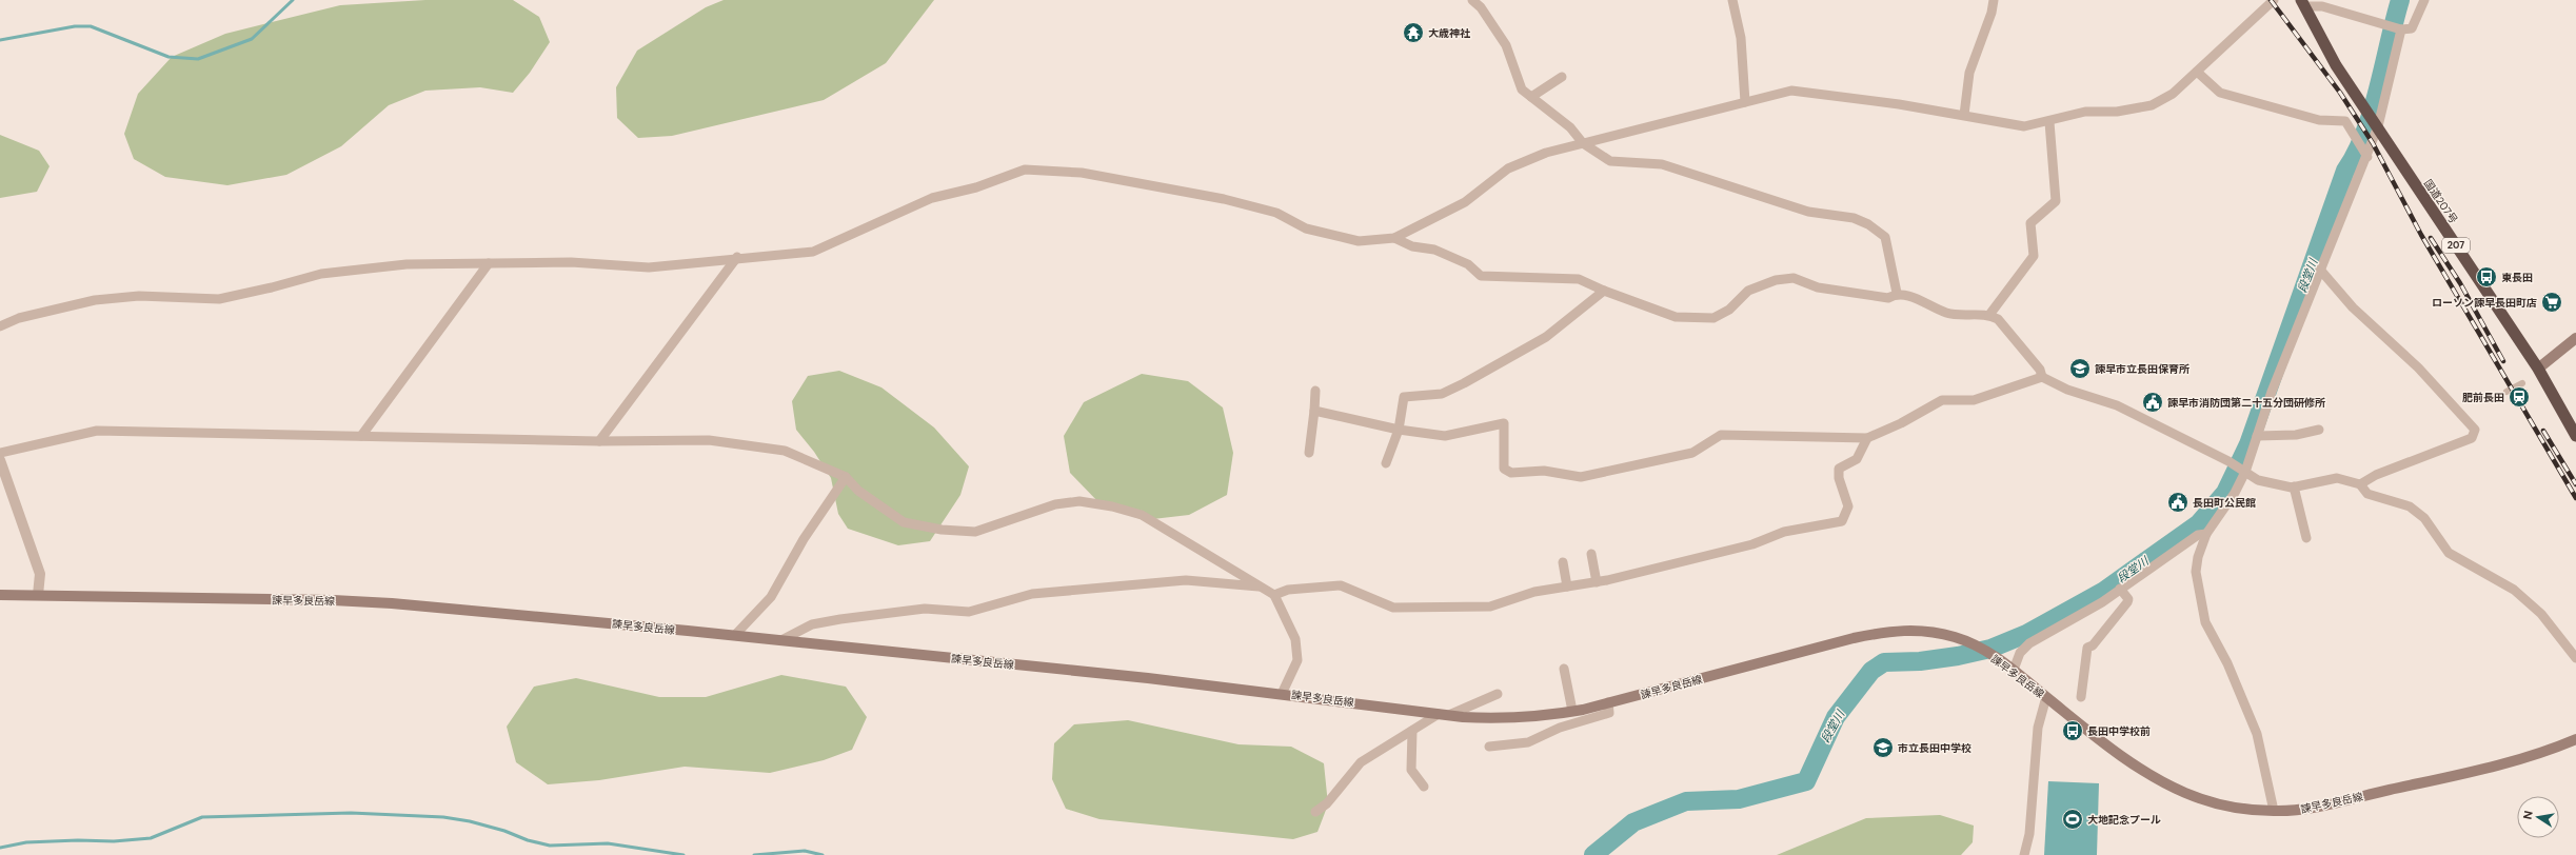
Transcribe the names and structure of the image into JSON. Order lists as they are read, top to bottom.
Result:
{
  "streets": {
    "highway": ["国道207号", "207"],
    "main road": ["諫早多良岳線"]
  },
  "water": ["段堂川"],
  "places": {
    "temple": ["大歳神社"],
    "bus stop": ["東長田", "長田中学校前"],
    "supermarket": ["ローソン諫早長田町店"],
    "school or university": ["諫早市立長田保育所", "市立長田中学校"],
    "station": ["肥前長田"],
    "public building": ["諫早市消防団第二十五分団研修所", "長田町公民館"],
    "sports": ["大地記念プール"]
  },
  "north": "left"
}
